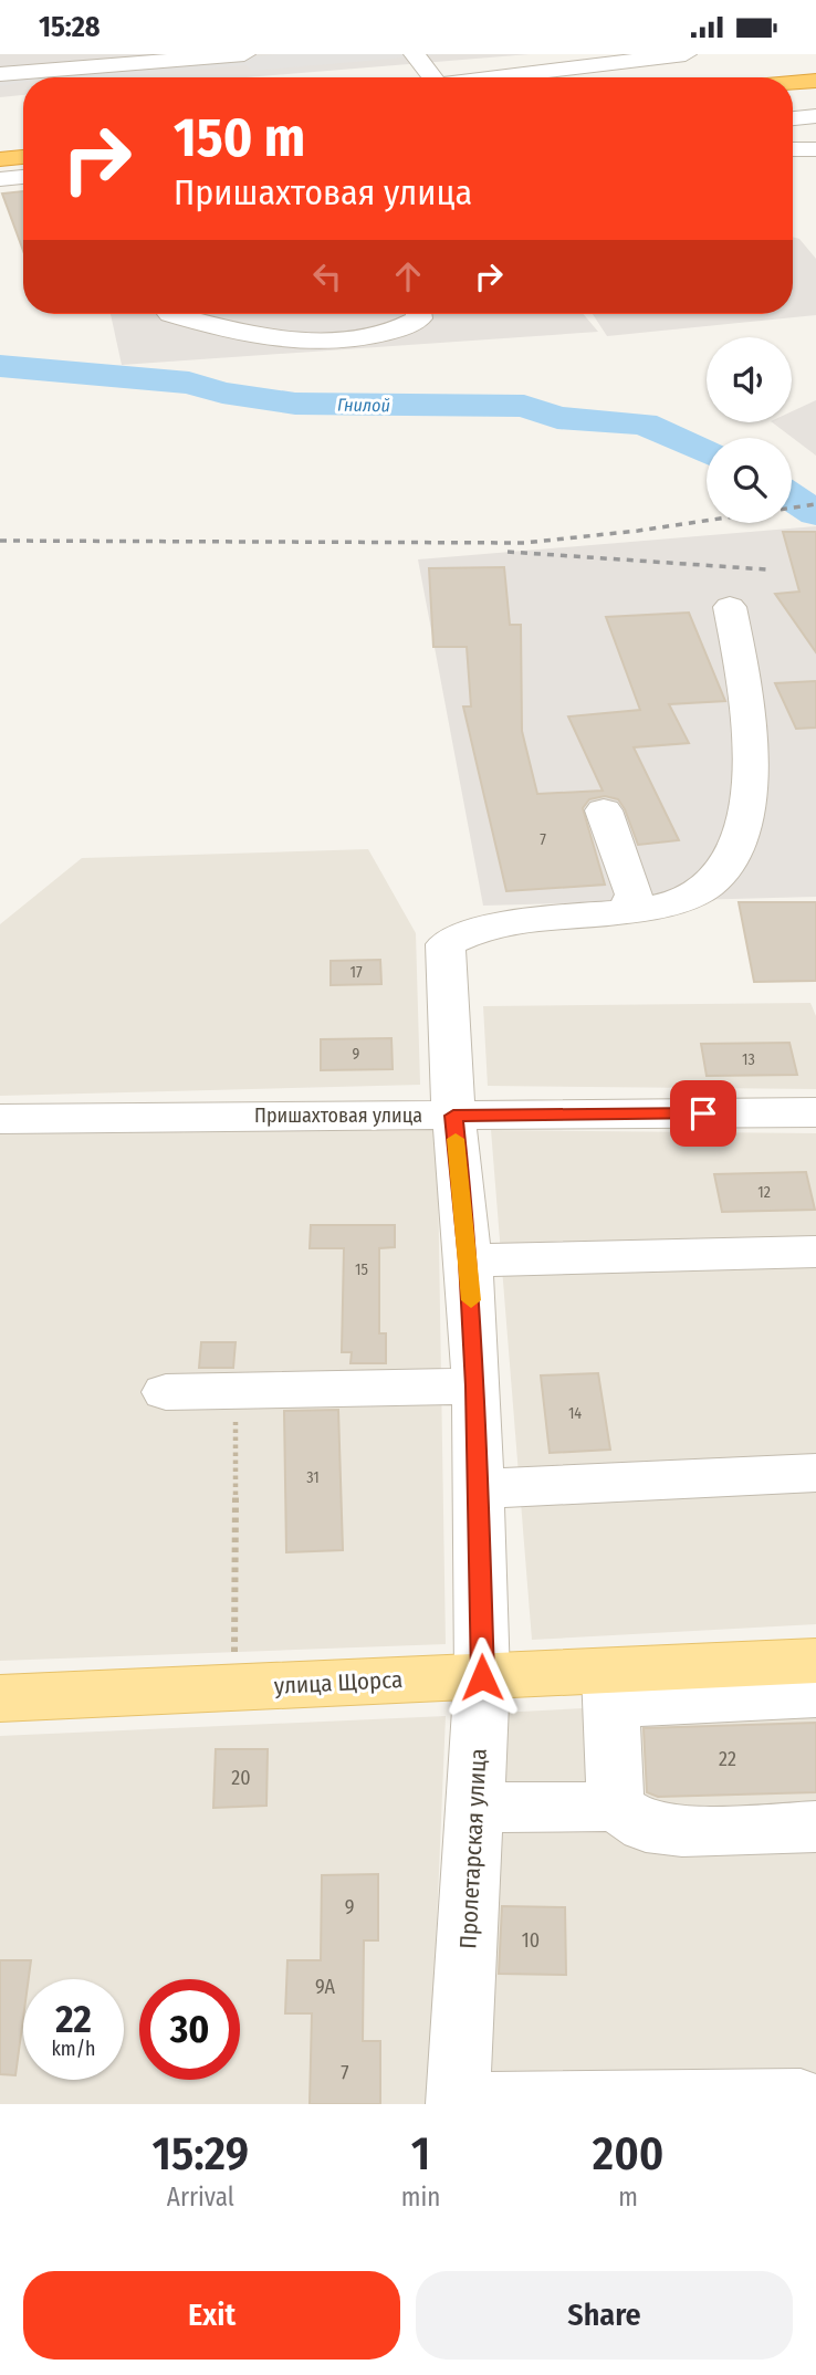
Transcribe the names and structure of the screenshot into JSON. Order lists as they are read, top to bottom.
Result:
{
  "streets": {
    "main road": ["улица Щорса"],
    "street": ["Пришахтовая улица", "Пролетарская улица"]
  },
  "crossings": [
    ["Пришахтовая улица", "Пролетарская улица"],
    ["улица Щорса", "Пролетарская улица"]
  ],
  "water": ["Гнилой"],
  "house_numbers": [
    "7",
    "17",
    "9",
    "13",
    "12",
    "15",
    "14",
    "31",
    "22",
    "20",
    "9",
    "10",
    "9А",
    "7"
  ],
  "page": {
    "status": "15:28",
    "turn": ["150 m", "Пришахтовая улица"],
    "speed": "22 km/h",
    "limit": "30",
    "eta": [
      "15:29",
      "Arrival",
      "1",
      "min",
      "200",
      "m"
    ],
    "buttons": ["Exit", "Share"]
  }
}
